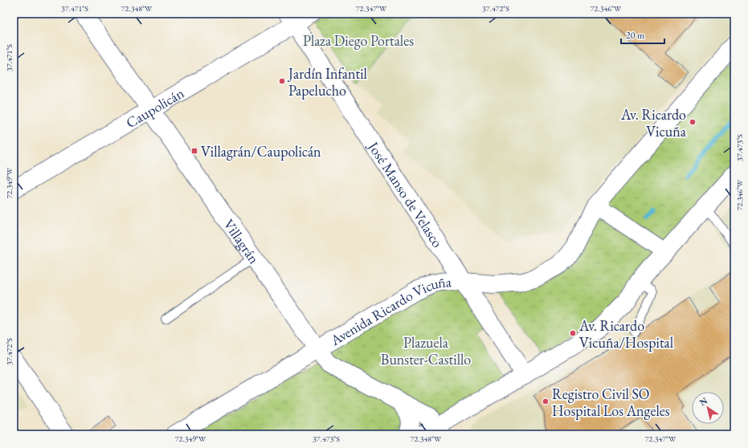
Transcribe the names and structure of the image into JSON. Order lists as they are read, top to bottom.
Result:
{
  "streets": {
    "main road": [
      "Caupolicán",
      "José Manso de Velasco",
      "Villagrán",
      "Avenida Ricardo Vicuña"
    ]
  },
  "crossings": [
    ["Caupolicán", "José Manso de Velasco"],
    ["Caupolicán", "Villagrán"],
    ["José Manso de Velasco", "Avenida Ricardo Vicuña"],
    ["Villagrán", "Avenida Ricardo Vicuña"]
  ],
  "parks": ["Plaza Diego Portales", "Plazuela Bunster-Castillo"],
  "places": {
    "other": [
      "Jardín Infantil Papelucho",
      "Av. Ricardo Vicuña",
      "Av. Ricardo Vicuña/Hospital",
      "Registro Civil SO Hospital Los Angeles"
    ],
    "transit": ["Villagrán/Caupolicán"]
  },
  "scale_bar": "20 m",
  "north": "top left",
  "coordinates": [
    "37.471°S",
    "72.348°W",
    "72.347°W",
    "37.472°S",
    "72.346°W",
    "37.473°S",
    "72.349°W"
  ]
}
